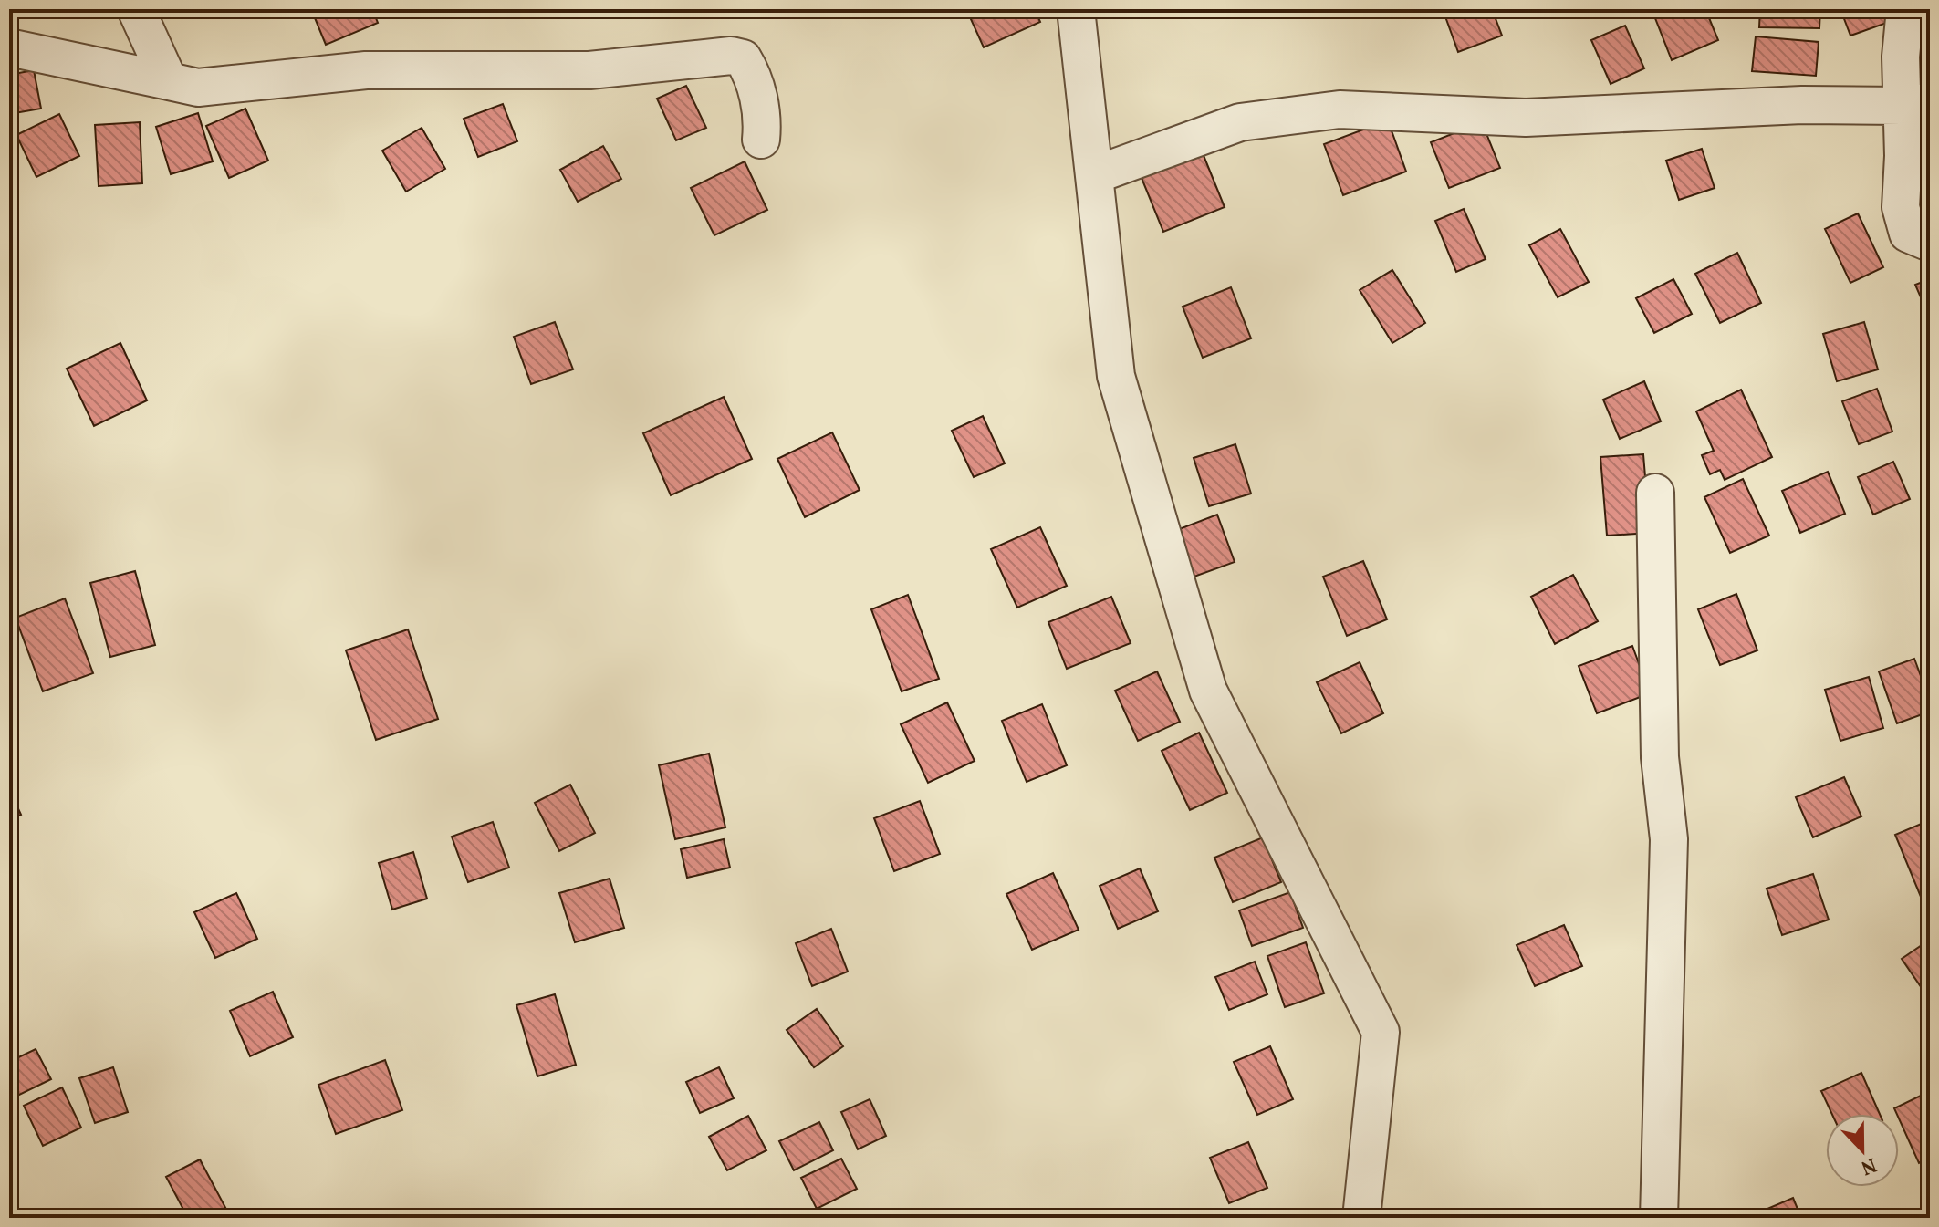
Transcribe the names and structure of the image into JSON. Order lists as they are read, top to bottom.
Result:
{
  "north": "bottom"
}
